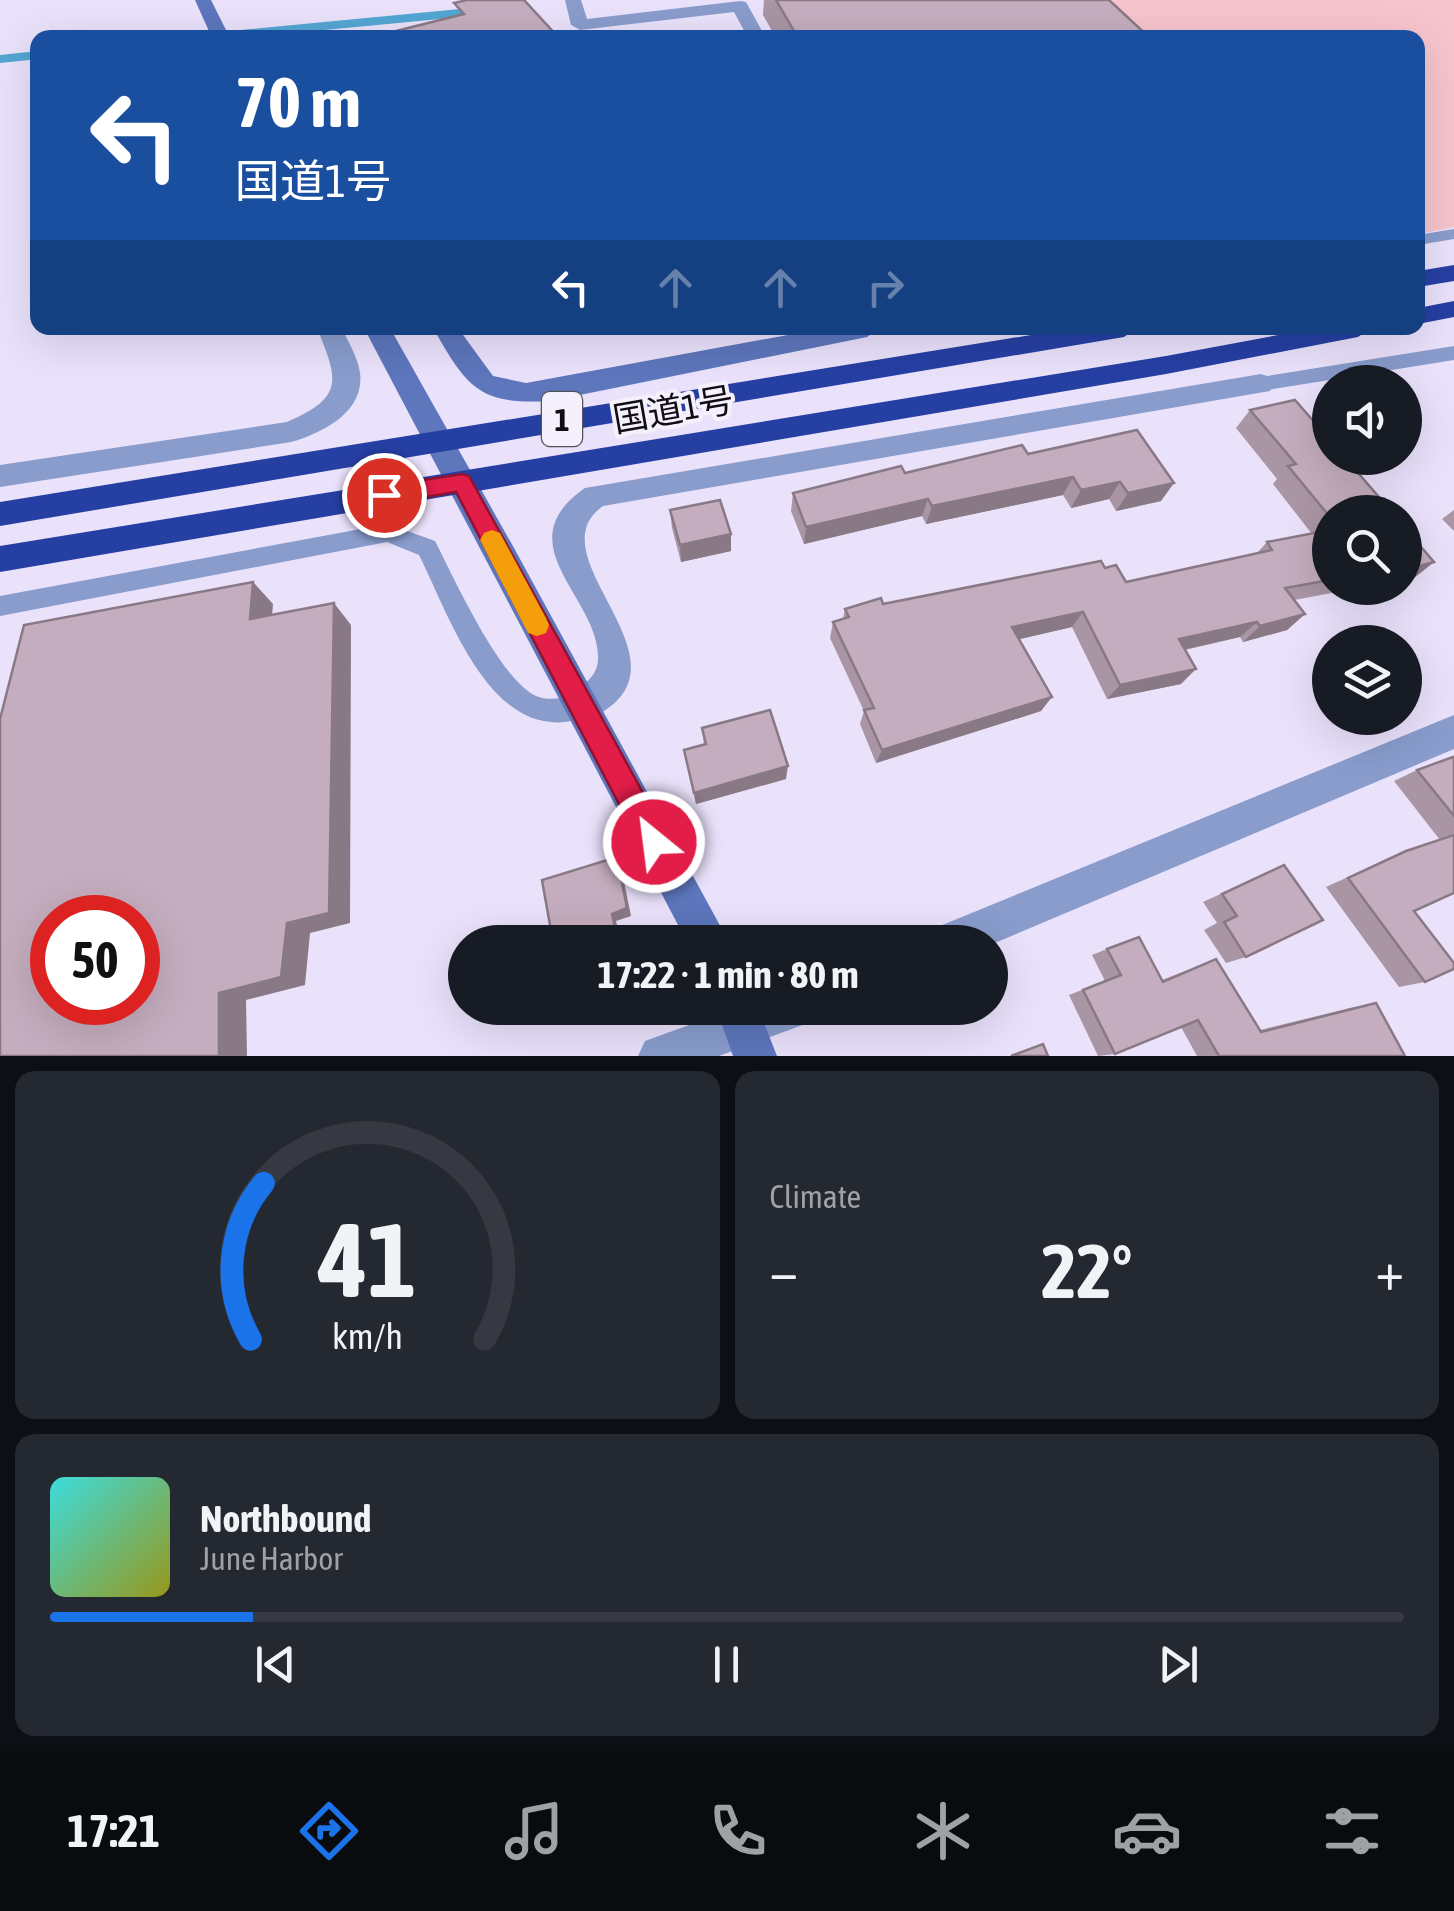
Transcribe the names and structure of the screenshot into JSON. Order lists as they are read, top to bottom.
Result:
{
  "streets": {
    "highway": ["国道1号", "1"]
  },
  "page": {
    "turn": ["70 m", "国道1号"],
    "limit": "50",
    "trip": "17:22 · 1 min · 80 m",
    "tile": "Climate",
    "heat": ["−", "22°", "+"],
    "song": ["Northbound", "June Harbor"],
    "tabs": "17:21",
    "gauge": ["41", "km/h"]
  }
}
